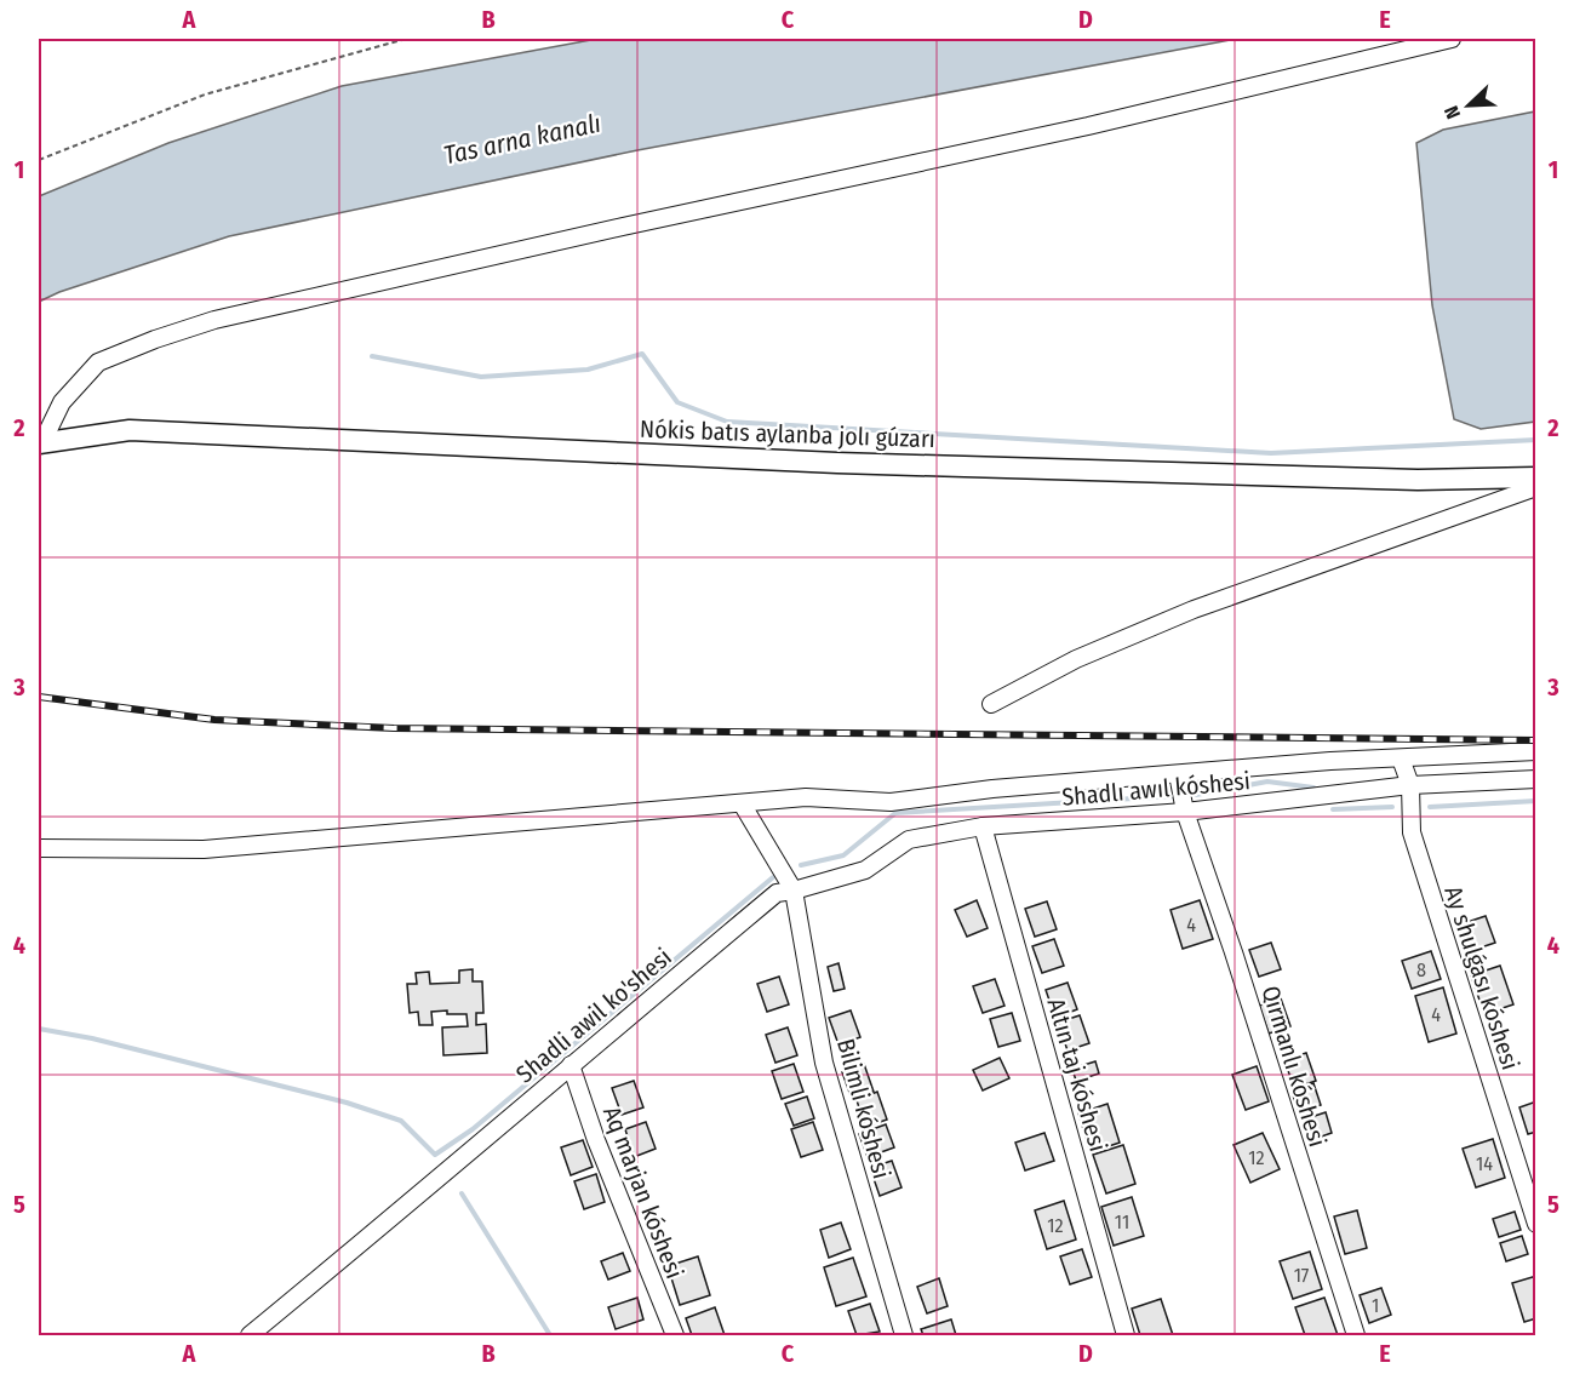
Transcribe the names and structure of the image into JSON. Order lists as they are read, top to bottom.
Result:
{
  "streets": {
    "main road": ["Nókis batıs aylanba jolı gúzarı"],
    "street": [
      "Shadlı awıl kóshesi",
      "Ay shulǵası kóshesi",
      "Shadli awil ko'shesi",
      "Qırmanlı kóshesi",
      "Altın taj kóshesi",
      "Bilimli kóshesi",
      "Aq marjan kóshesi"
    ]
  },
  "crossings": [
    ["Shadlı awıl kóshesi", "Ay shulǵası kóshesi"],
    ["Shadlı awıl kóshesi", "Shadli awil ko'shesi"],
    ["Shadlı awıl kóshesi", "Qırmanlı kóshesi"],
    ["Shadlı awıl kóshesi", "Altın taj kóshesi"],
    ["Shadlı awıl kóshesi", "Bilimli kóshesi"],
    ["Shadli awil ko'shesi", "Bilimli kóshesi"],
    ["Shadli awil ko'shesi", "Aq marjan kóshesi"]
  ],
  "water": ["Tas arna kanalı"],
  "house_numbers": [
    "4",
    "8",
    "4",
    "12",
    "14",
    "11",
    "12",
    "17",
    "1"
  ],
  "north": "bottom left",
  "grid": {
    "columns": [
      "A",
      "B",
      "C",
      "D",
      "E"
    ],
    "rows": [
      "1",
      "2",
      "3",
      "4",
      "5"
    ]
  }
}
